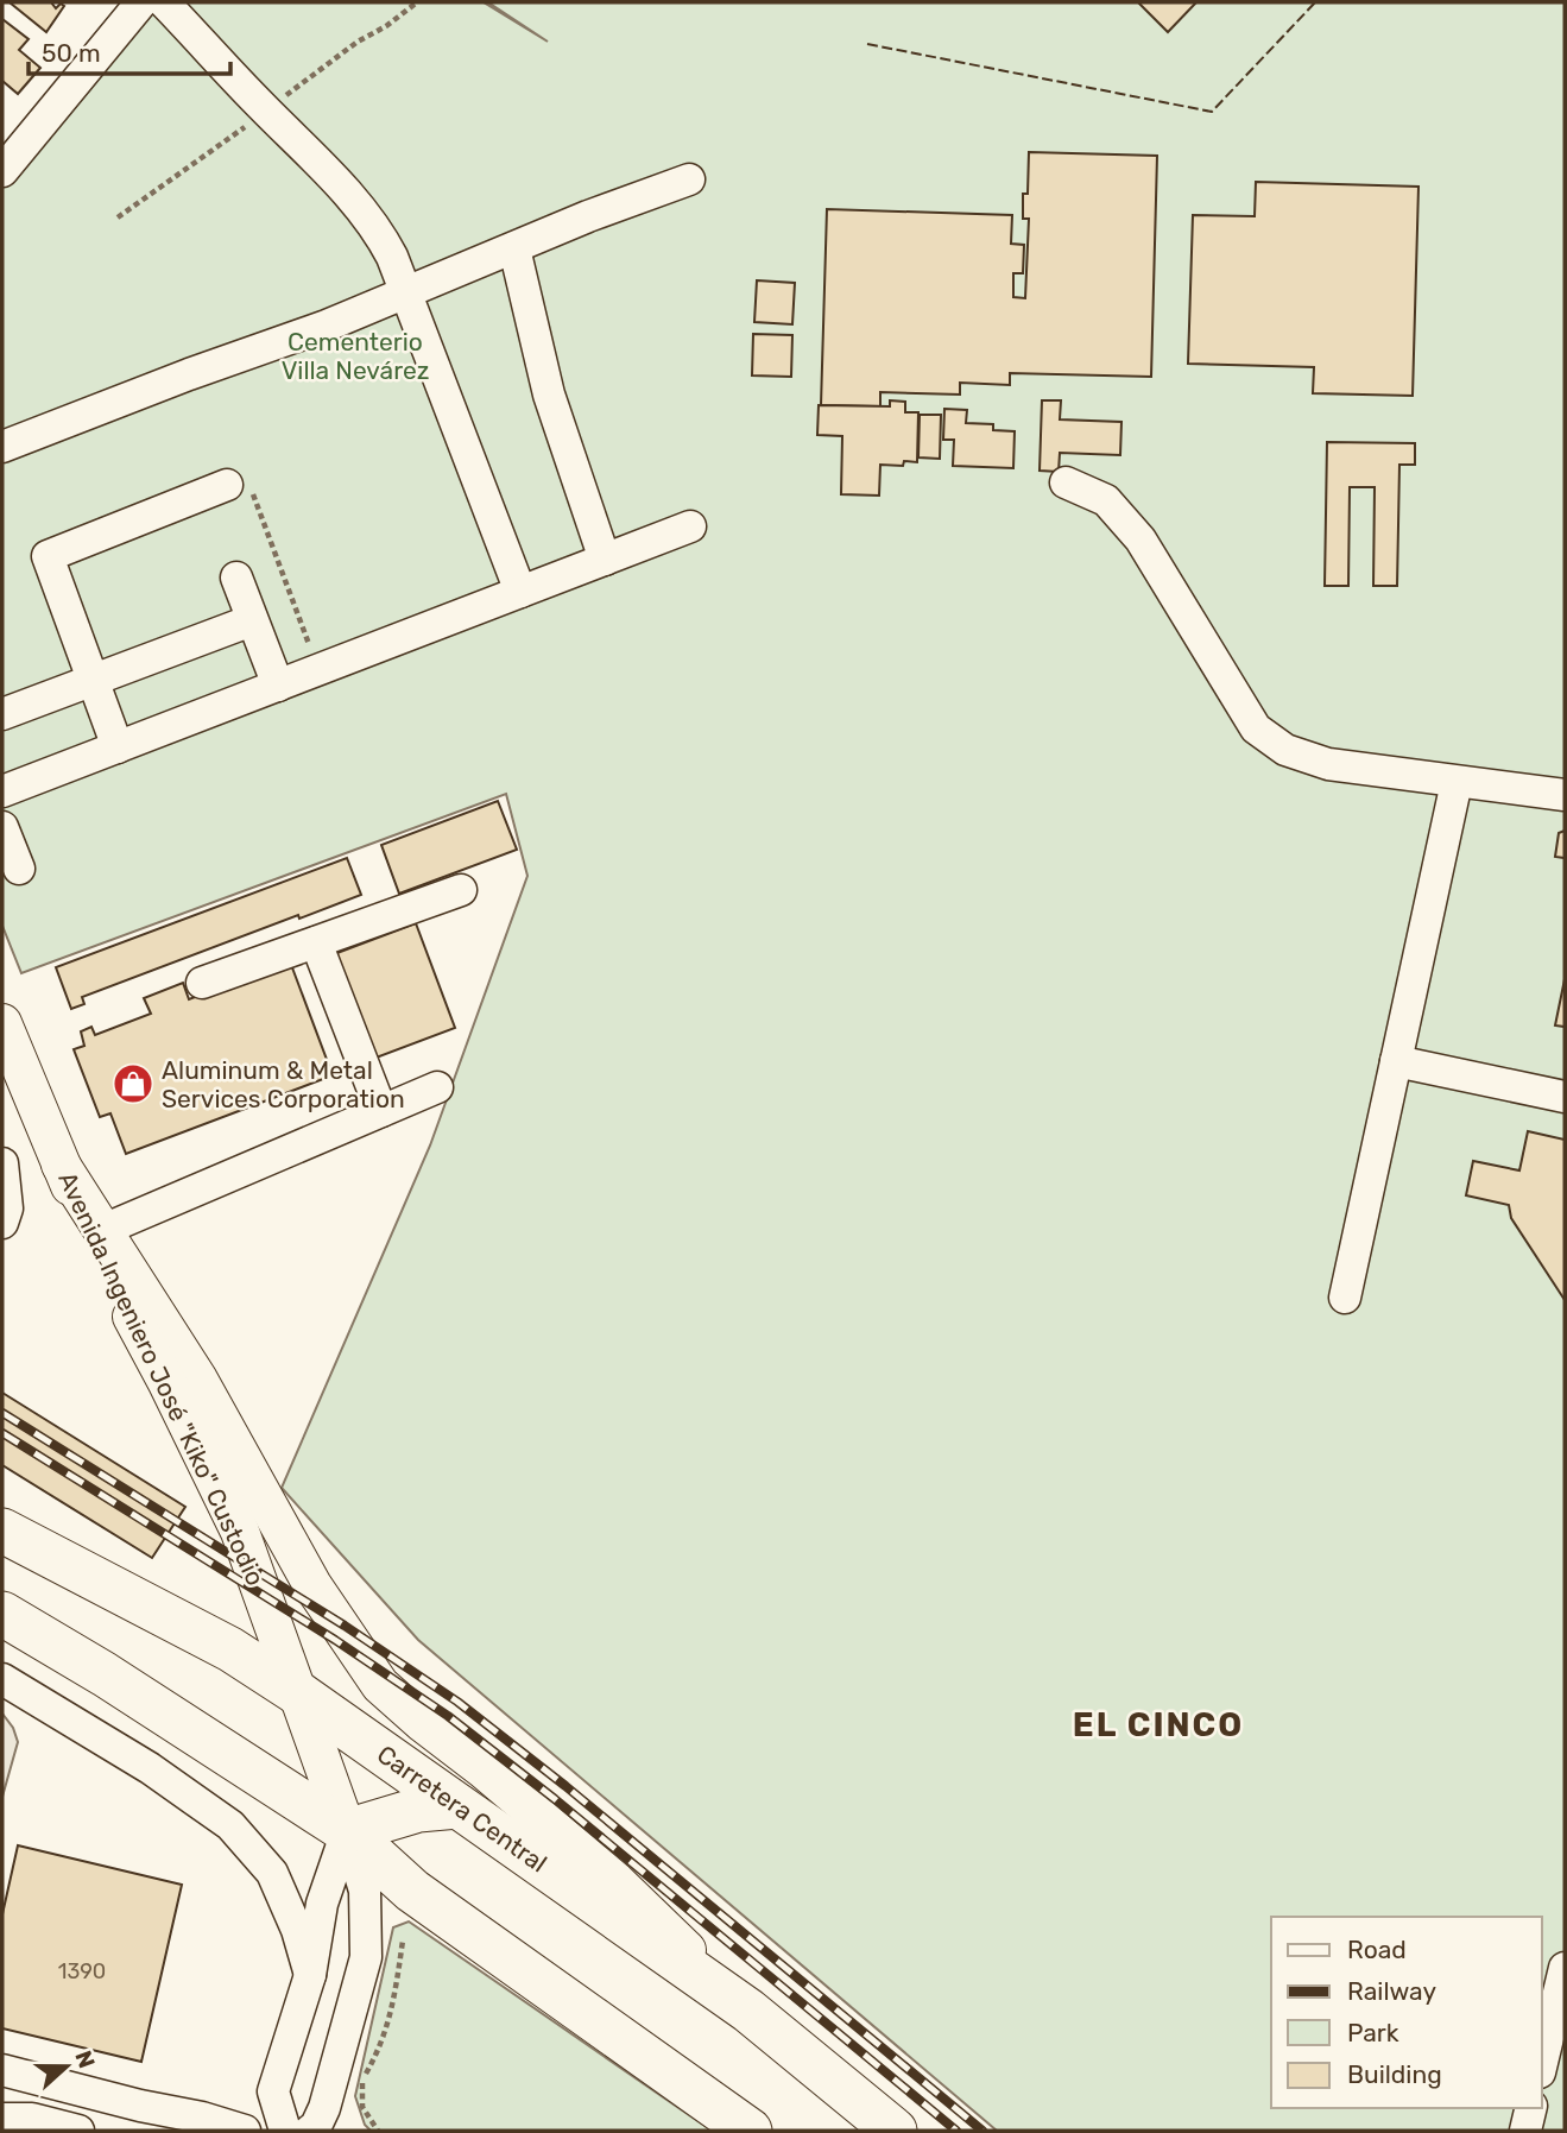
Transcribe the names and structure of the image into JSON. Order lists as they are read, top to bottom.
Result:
{
  "streets": {
    "highway": ["Carretera Central"],
    "main road": ["Avenida Ingeniero José \"Kiko\" Custodio"]
  },
  "crossings": [
    ["Avenida Ingeniero José \"Kiko\" Custodio", "Carretera Central"]
  ],
  "districts": ["EL CINCO"],
  "parks": ["Cementerio Villa Nevárez"],
  "places": {
    "shop": ["Aluminum & Metal Services Corporation"]
  },
  "house_numbers": ["1390"],
  "legend": [
    "Road",
    "Railway",
    "Park",
    "Building"
  ],
  "scale_bar": "50 m",
  "north": "right"
}
